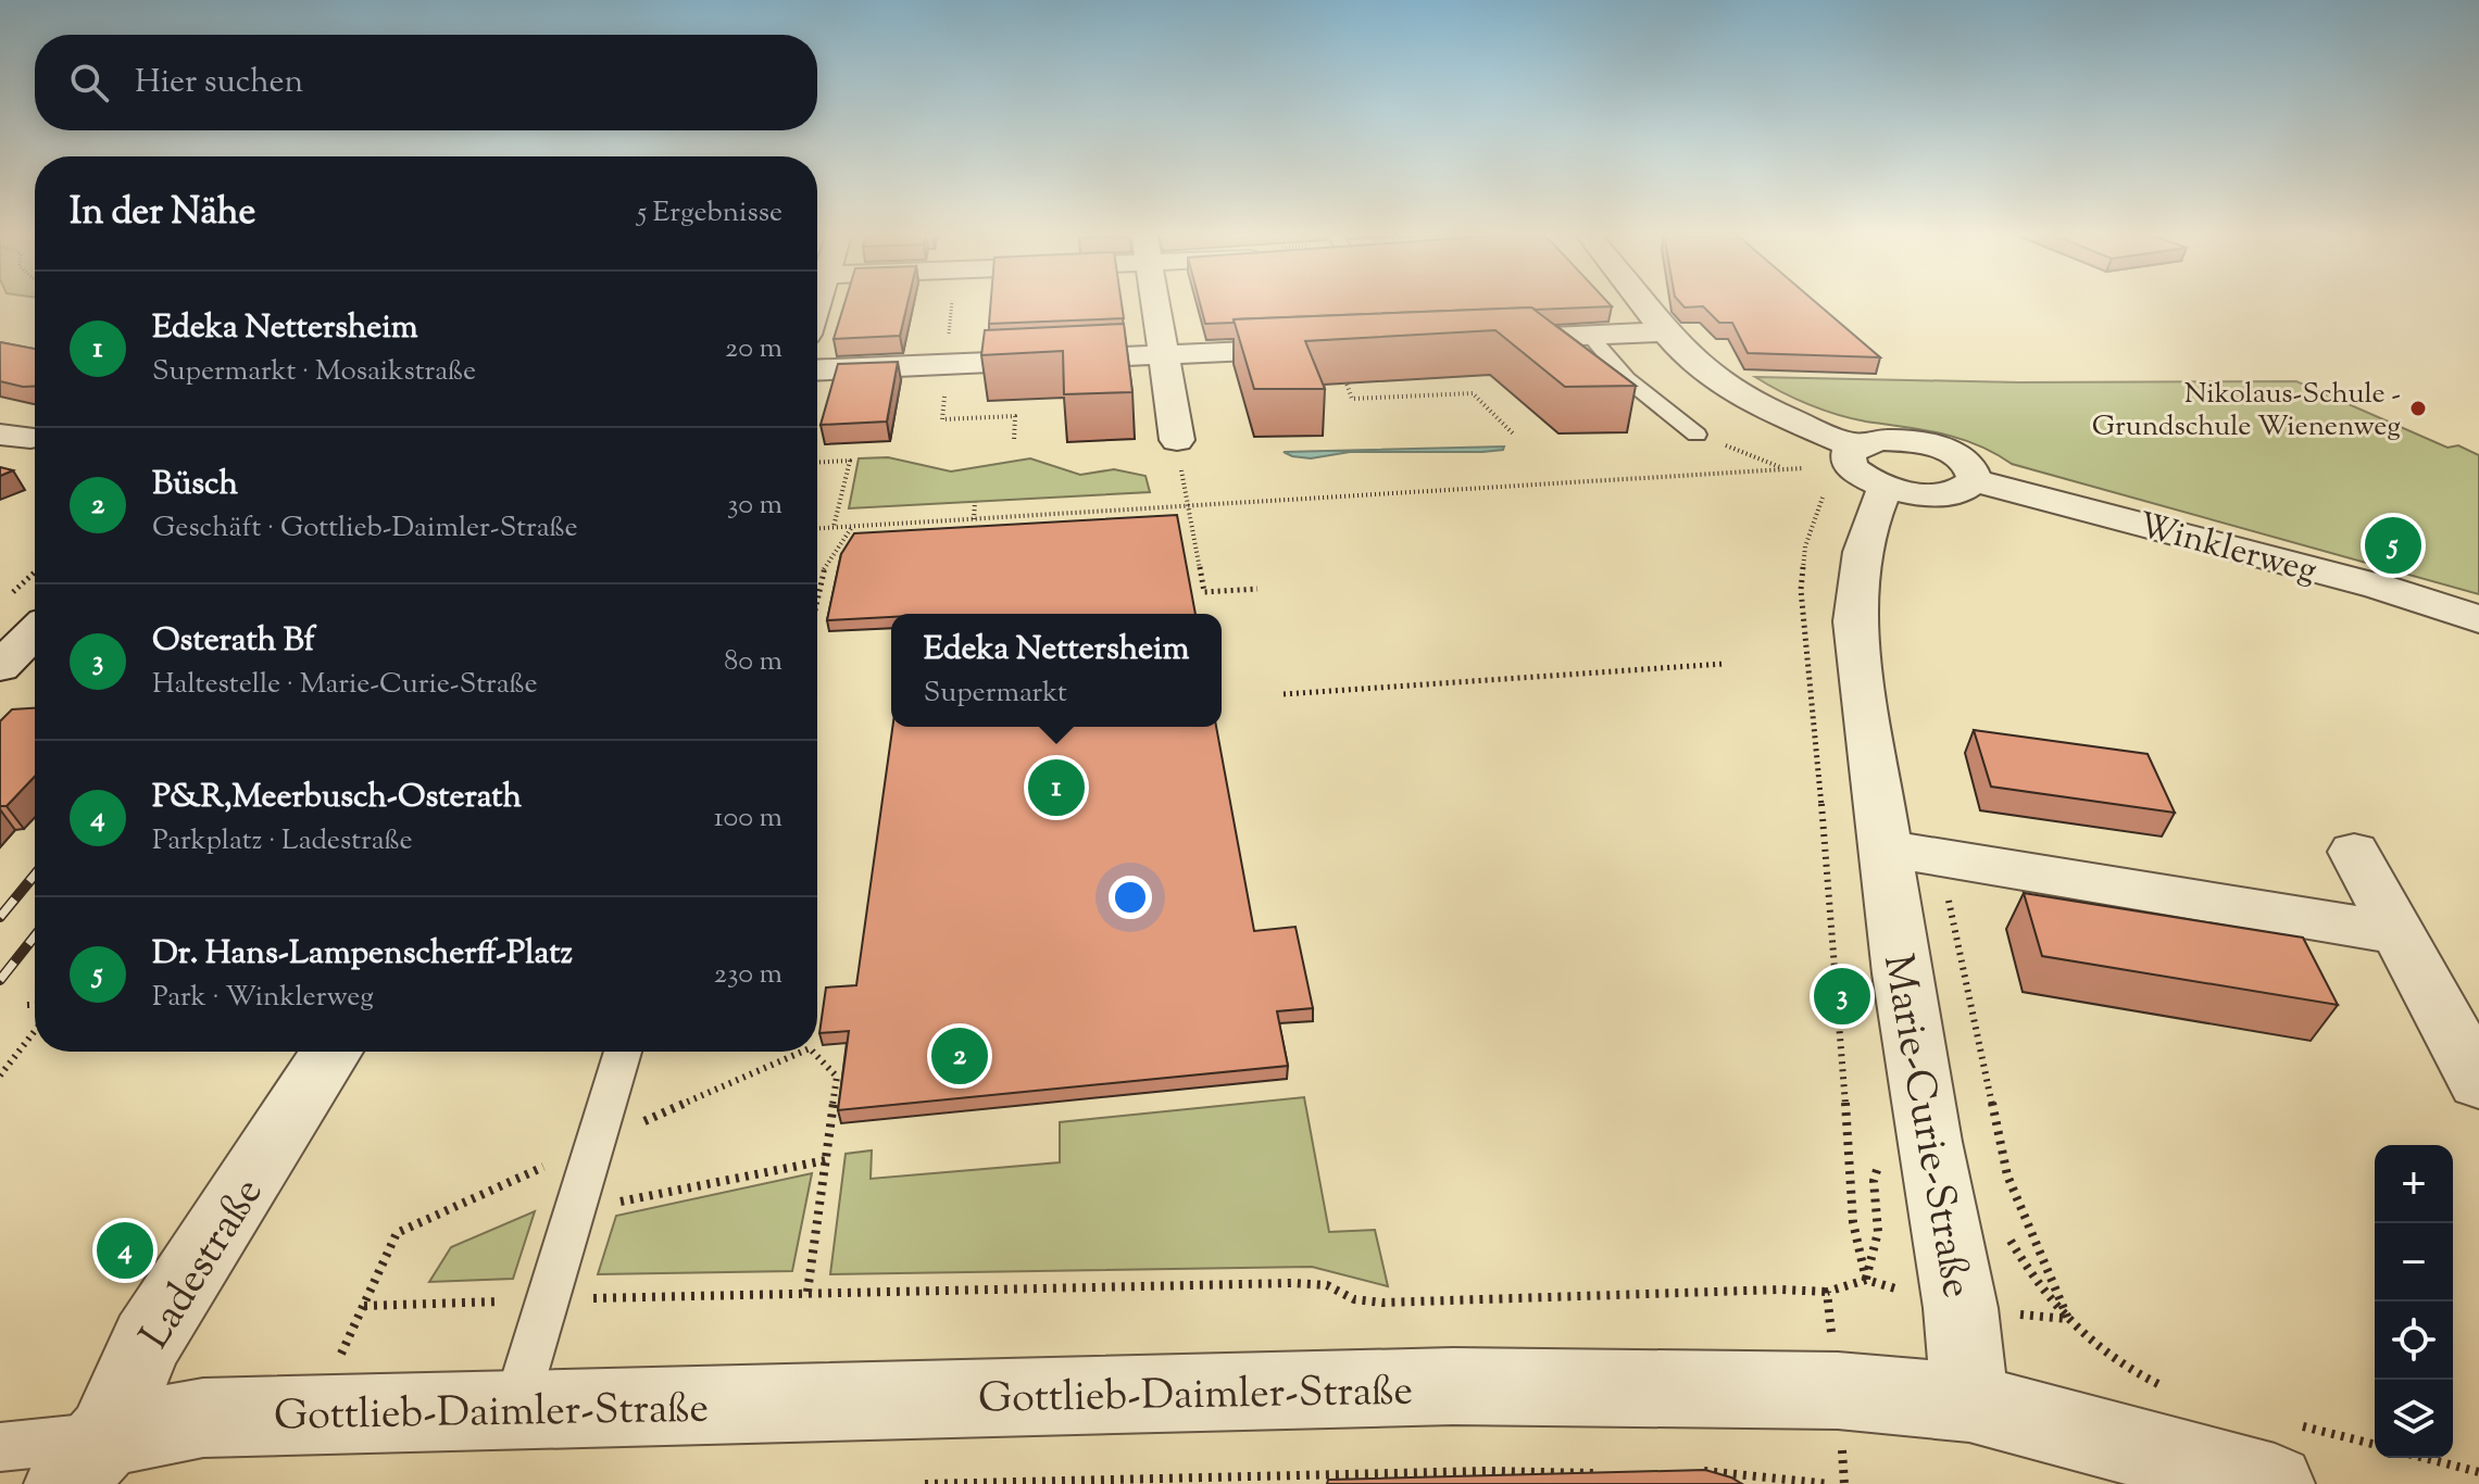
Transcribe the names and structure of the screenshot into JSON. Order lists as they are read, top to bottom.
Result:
{
  "streets": {
    "street": [
      "Winklerweg",
      "Marie-Curie-Straße",
      "Ladestraße",
      "Gottlieb-Daimler-Straße"
    ]
  },
  "crossings": [
    ["Marie-Curie-Straße", "Gottlieb-Daimler-Straße"],
    ["Ladestraße", "Gottlieb-Daimler-Straße"]
  ],
  "places": ["Nikolaus-Schule - Grundschule Wienenweg"],
  "page": {
    "search": "Hier suchen",
    "heading": ["In der Nähe", "5 Ergebnisse"],
    "list": [
      {
        "mark": "1",
        "name": "Edeka Nettersheim",
        "note": "Supermarkt · Mosaikstraße",
        "value": "20 m"
      },
      {
        "mark": "2",
        "name": "Büsch",
        "note": "Geschäft · Gottlieb-Daimler-Straße",
        "value": "30 m"
      },
      {
        "mark": "3",
        "name": "Osterath Bf",
        "note": "Haltestelle · Marie-Curie-Straße",
        "value": "80 m"
      },
      {
        "mark": "4",
        "name": "P&R,Meerbusch-Osterath",
        "note": "Parkplatz · Ladestraße",
        "value": "100 m"
      },
      {
        "mark": "5",
        "name": "Dr. Hans-Lampenscherff-Platz",
        "note": "Park · Winklerweg",
        "value": "230 m"
      }
    ],
    "pins": [
      "5",
      "1",
      "3",
      "2",
      "4"
    ],
    "popup": ["Edeka Nettersheim", "Supermarkt"],
    "map_buttons": ["+", "−"]
  }
}
